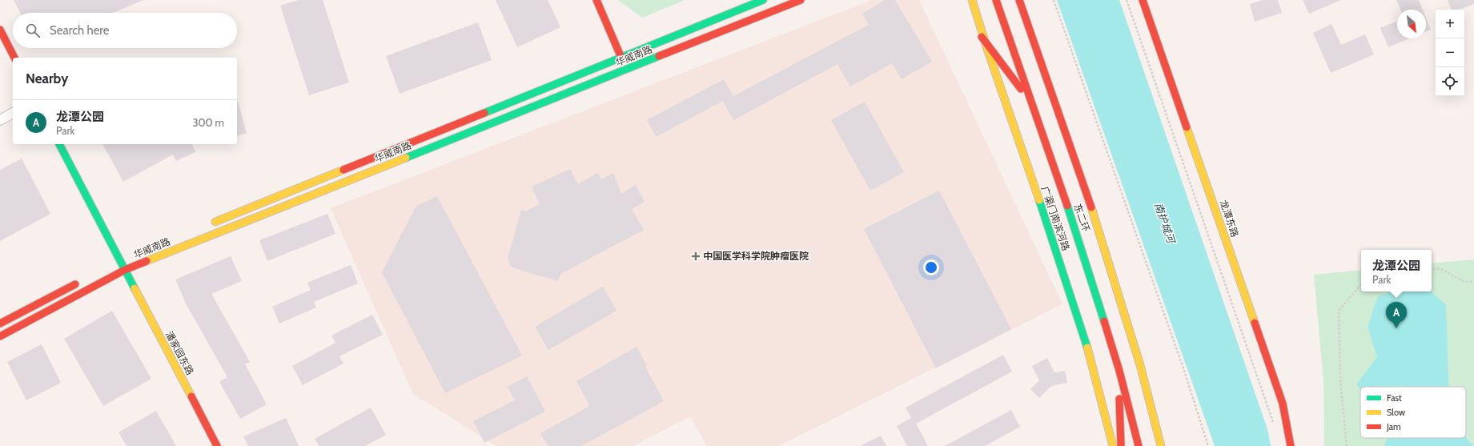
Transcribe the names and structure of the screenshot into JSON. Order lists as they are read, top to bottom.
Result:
{
  "streets": {
    "main road": [
      "华威南路",
      "东二环",
      "广渠门南滨河路",
      "龙潭东路",
      "潘家园东路"
    ]
  },
  "crossings": [
    ["华威南路", "潘家园东路"]
  ],
  "water": ["南护城河"],
  "places": {
    "health": ["中国医学科学院肿瘤医院"]
  },
  "legend": ["Fast", "Slow", "Jam"],
  "north": "bottom right",
  "page": {
    "map_buttons": ["+", "−"],
    "search": "Search here",
    "heading": "Nearby",
    "list": [
      {
        "mark": "A",
        "name": "龙潭公园",
        "note": "Park",
        "value": "300 m"
      }
    ],
    "popup": ["龙潭公园", "Park"],
    "pins": "A"
  }
}
